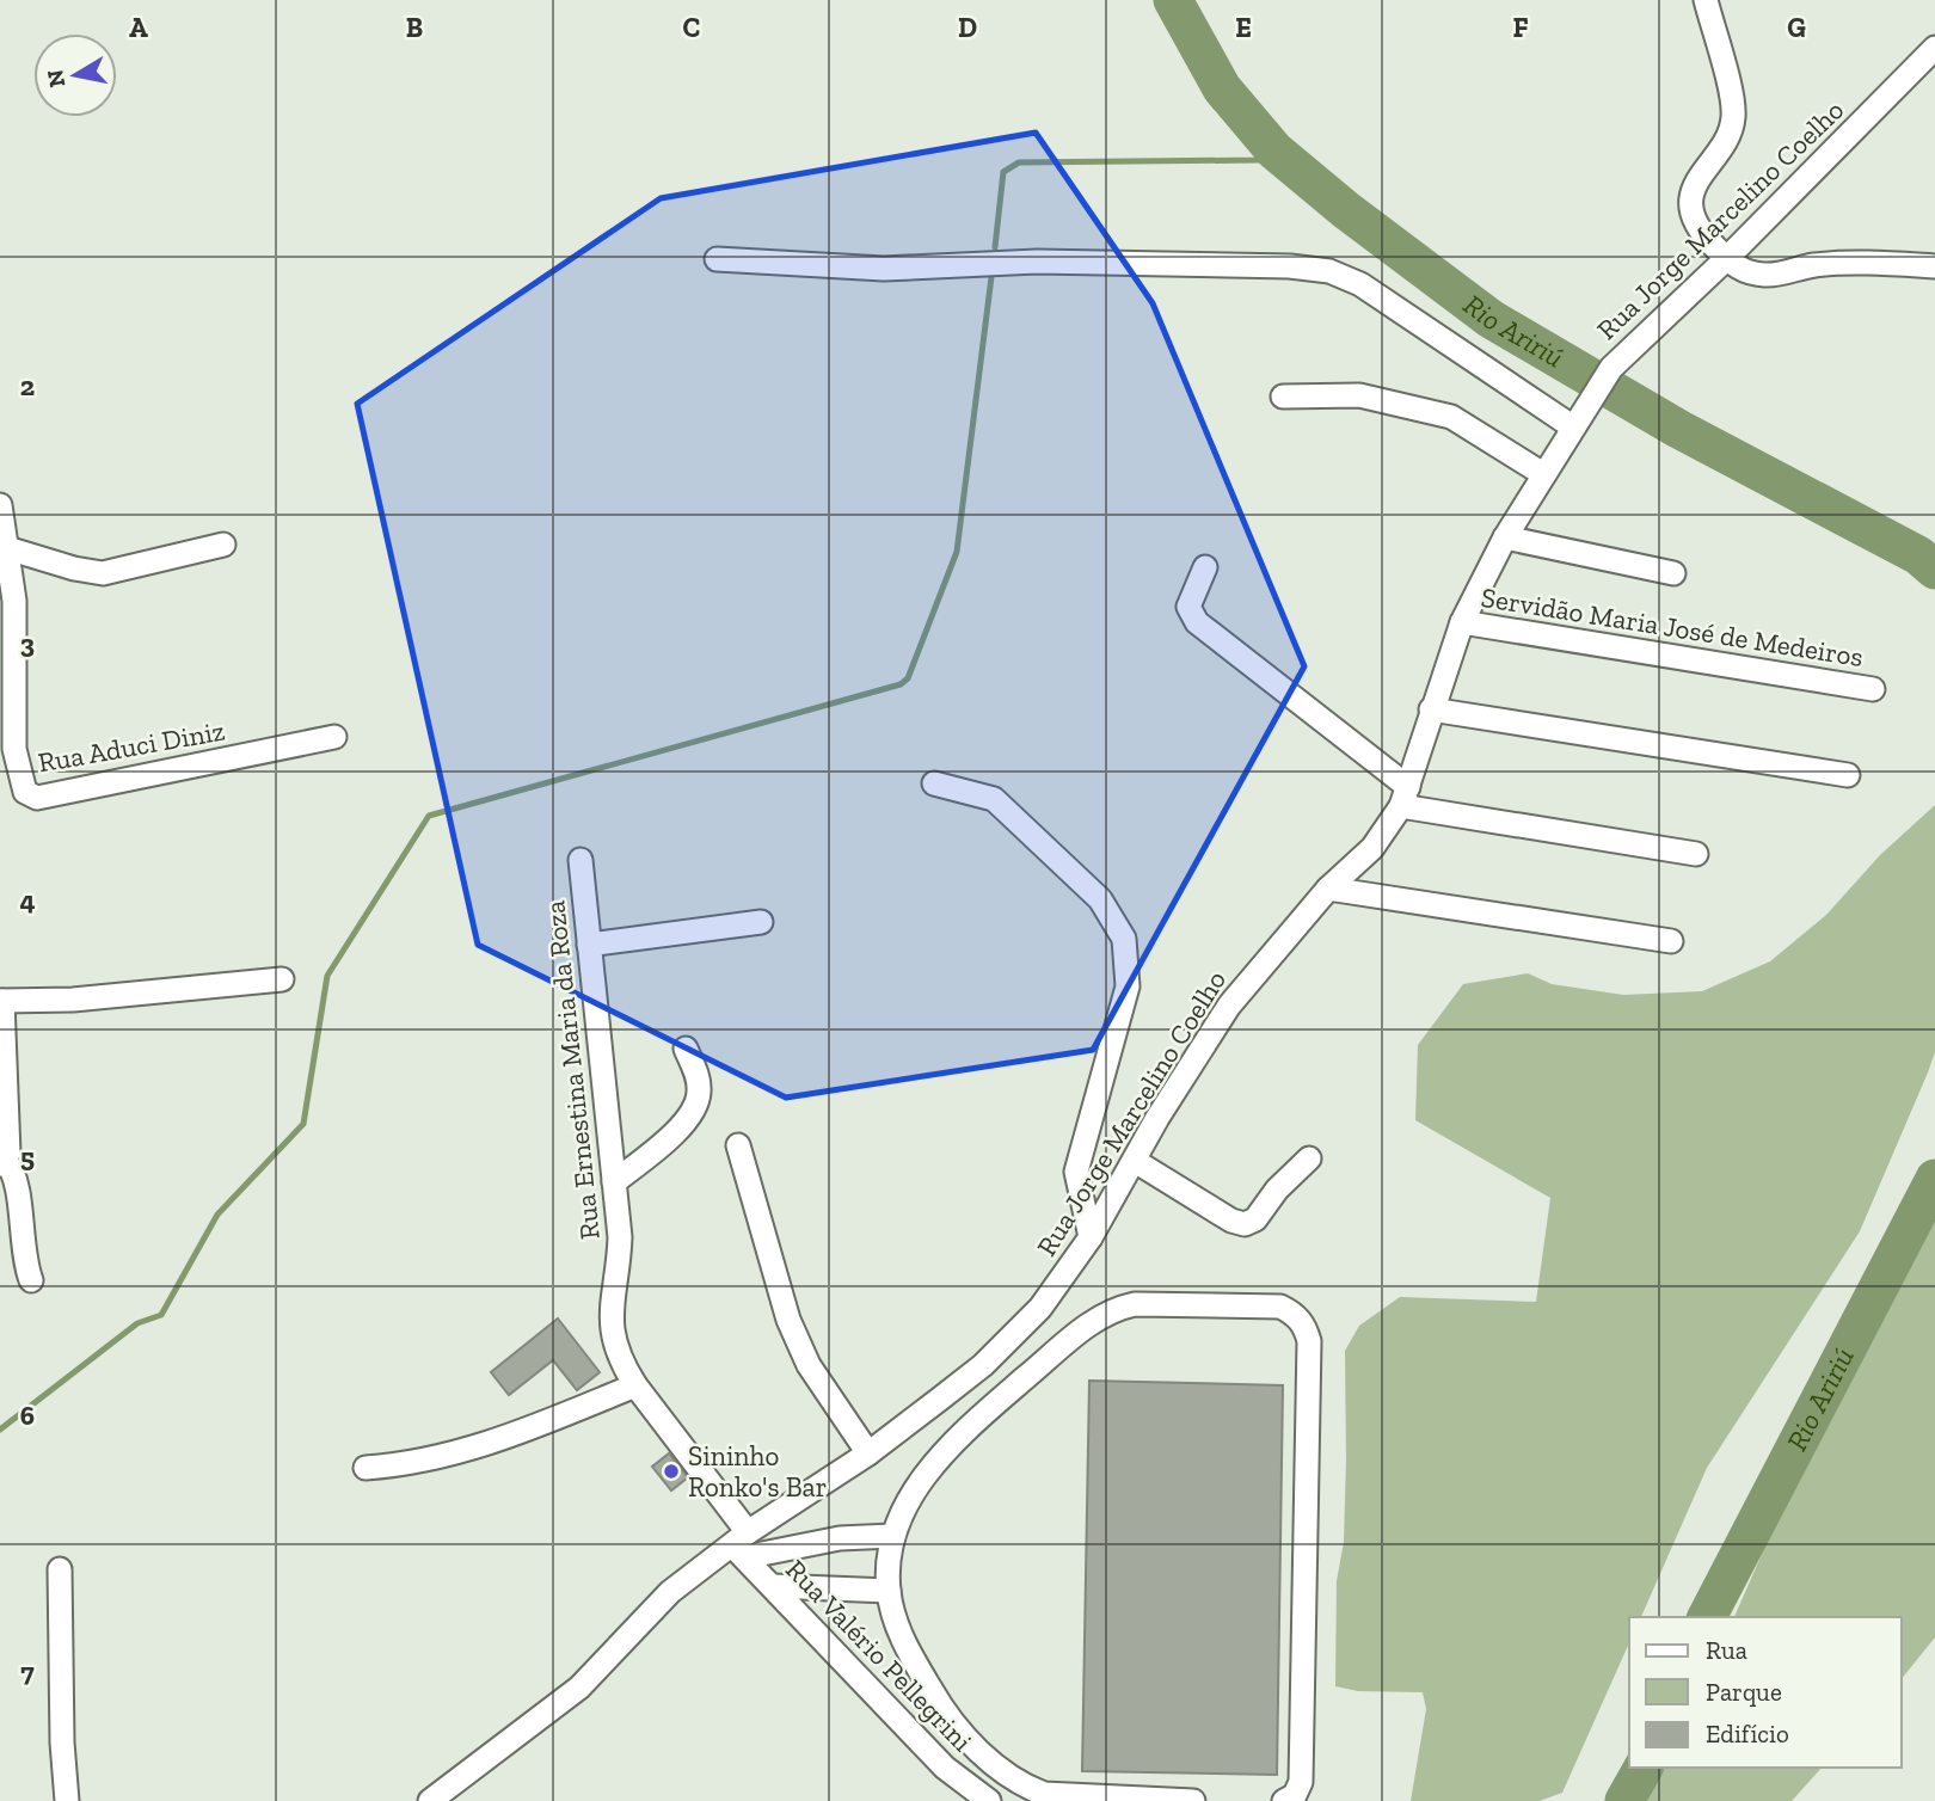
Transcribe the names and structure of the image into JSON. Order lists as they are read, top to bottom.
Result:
{
  "streets": {
    "street": [
      "Rua Jorge Marcelino Coelho",
      "Servidão Maria José de Medeiros",
      "Rua Aduci Diniz",
      "Rua Ernestina Maria da Roza",
      "Rua Valério Pellegrini"
    ]
  },
  "crossings": [
    ["Rua Jorge Marcelino Coelho", "Servidão Maria José de Medeiros"],
    ["Rua Jorge Marcelino Coelho", "Rua Ernestina Maria da Roza"],
    ["Rua Jorge Marcelino Coelho", "Rua Valério Pellegrini"],
    ["Rua Ernestina Maria da Roza", "Rua Valério Pellegrini"]
  ],
  "water": ["Rio Aririú"],
  "places": ["Sininho Ronko's Bar"],
  "legend": ["Rua", "Parque", "Edifício"],
  "north": "left",
  "grid": {
    "columns": [
      "A",
      "B",
      "C",
      "D",
      "E",
      "F",
      "G"
    ],
    "rows": [
      "2",
      "3",
      "4",
      "5",
      "6",
      "7"
    ]
  }
}
